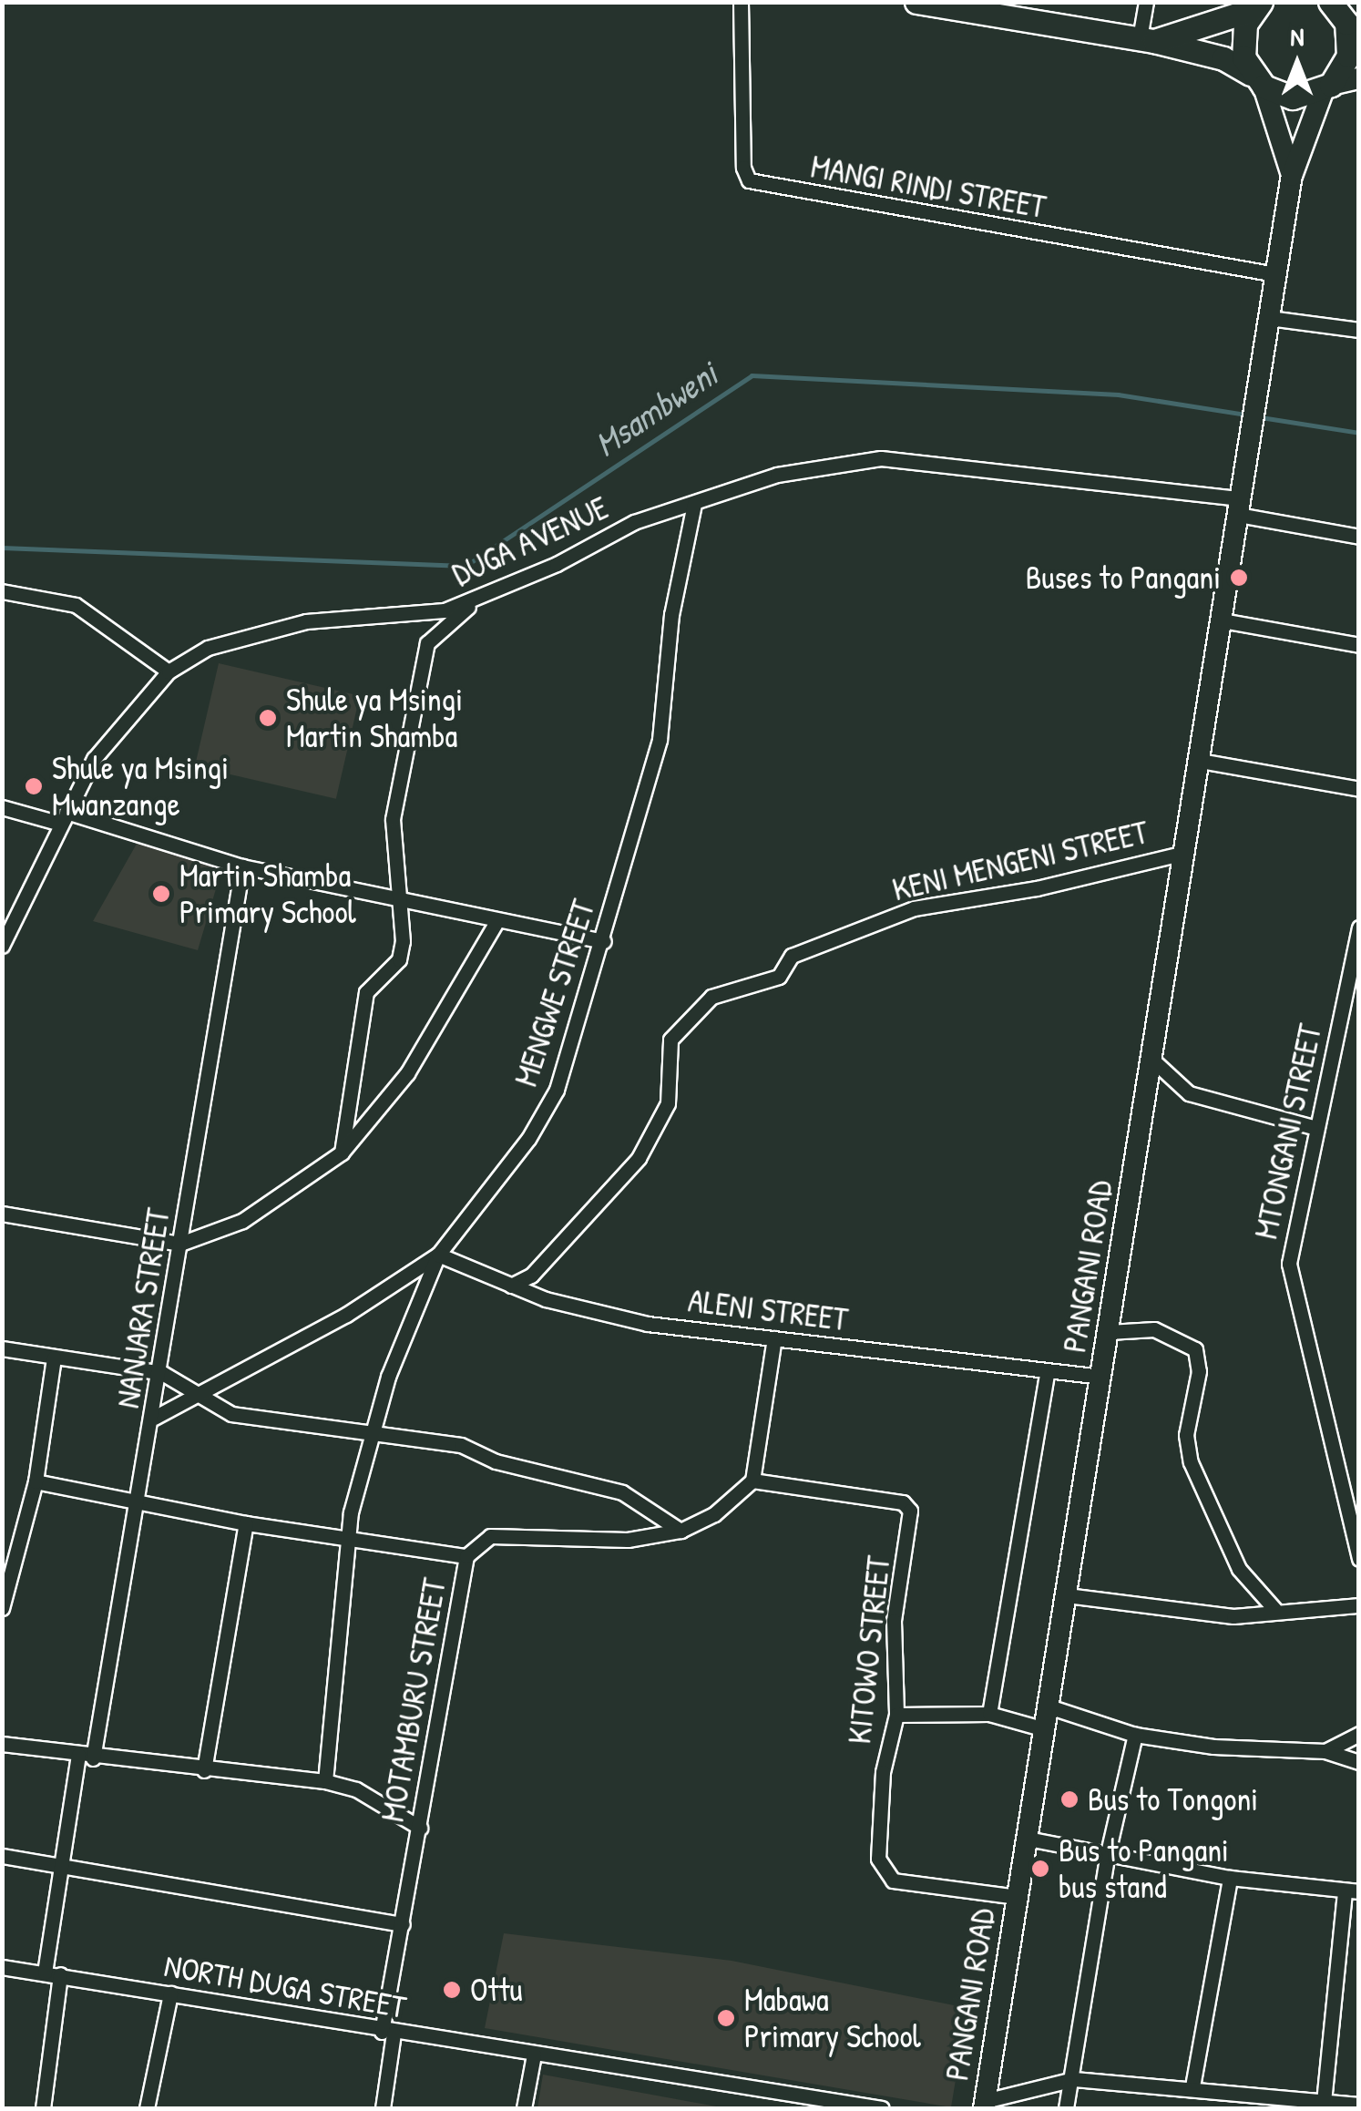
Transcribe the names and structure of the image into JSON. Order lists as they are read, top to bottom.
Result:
{
  "streets": {
    "main road": ["PANGANI ROAD"],
    "street": [
      "MANGI RINDI STREET",
      "DUGA AVENUE",
      "KENI MENGENI STREET",
      "MENGWE STREET",
      "MTONGANI STREET",
      "NANJARA STREET",
      "ALENI STREET",
      "KITOWO STREET",
      "MOTAMBURU STREET",
      "NORTH DUGA STREET"
    ]
  },
  "crossings": [
    ["MANGI RINDI STREET", "PANGANI ROAD"],
    ["DUGA AVENUE", "MENGWE STREET"],
    ["DUGA AVENUE", "PANGANI ROAD"],
    ["KENI MENGENI STREET", "PANGANI ROAD"],
    ["KENI MENGENI STREET", "ALENI STREET"],
    ["MENGWE STREET", "NANJARA STREET"],
    ["MENGWE STREET", "ALENI STREET"],
    ["PANGANI ROAD", "ALENI STREET"],
    ["PANGANI ROAD", "KITOWO STREET"],
    ["NANJARA STREET", "NORTH DUGA STREET"],
    ["KITOWO STREET", "MOTAMBURU STREET"],
    ["MOTAMBURU STREET", "NORTH DUGA STREET"]
  ],
  "water": ["Msambweni"],
  "places": [
    "Buses to Pangani",
    "Shule ya Msingi Martin Shamba",
    "Shule ya Msingi Mwanzange",
    "Martin Shamba Primary School",
    "Bus to Tongoni",
    "Bus to Pangani bus stand",
    "Ottu",
    "Mabawa Primary School"
  ],
  "north": "top"
}
